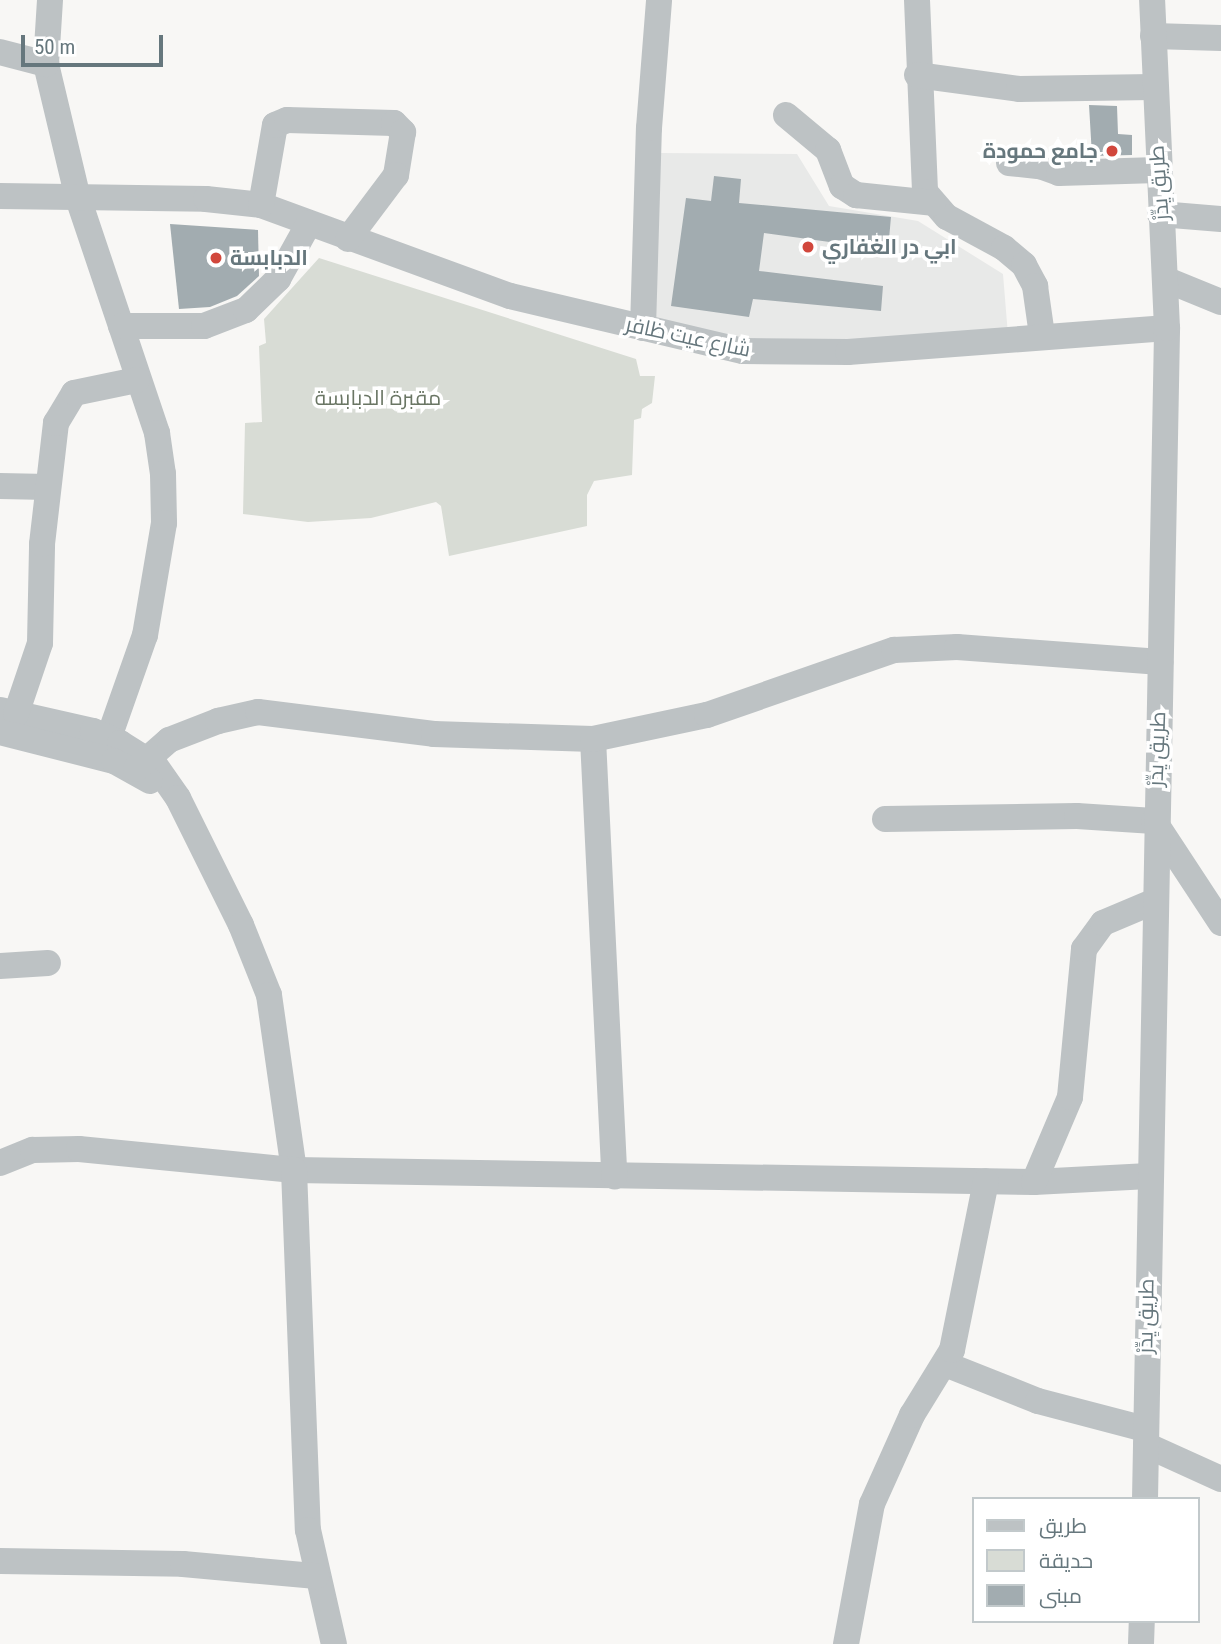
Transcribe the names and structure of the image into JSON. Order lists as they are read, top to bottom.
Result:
{
  "streets": {
    "street": ["طريق يِدِّرْ", "شارع عيت ظافر"]
  },
  "crossings": [
    ["طريق يِدِّرْ", "شارع عيت ظافر"]
  ],
  "parks": ["مقبرة الدبابسة"],
  "places": ["جامع حمودة", "ابي در الغفاري", "الدبابسة"],
  "legend": ["طريق", "حديقة", "مبنى"],
  "scale_bar": "50 m"
}
